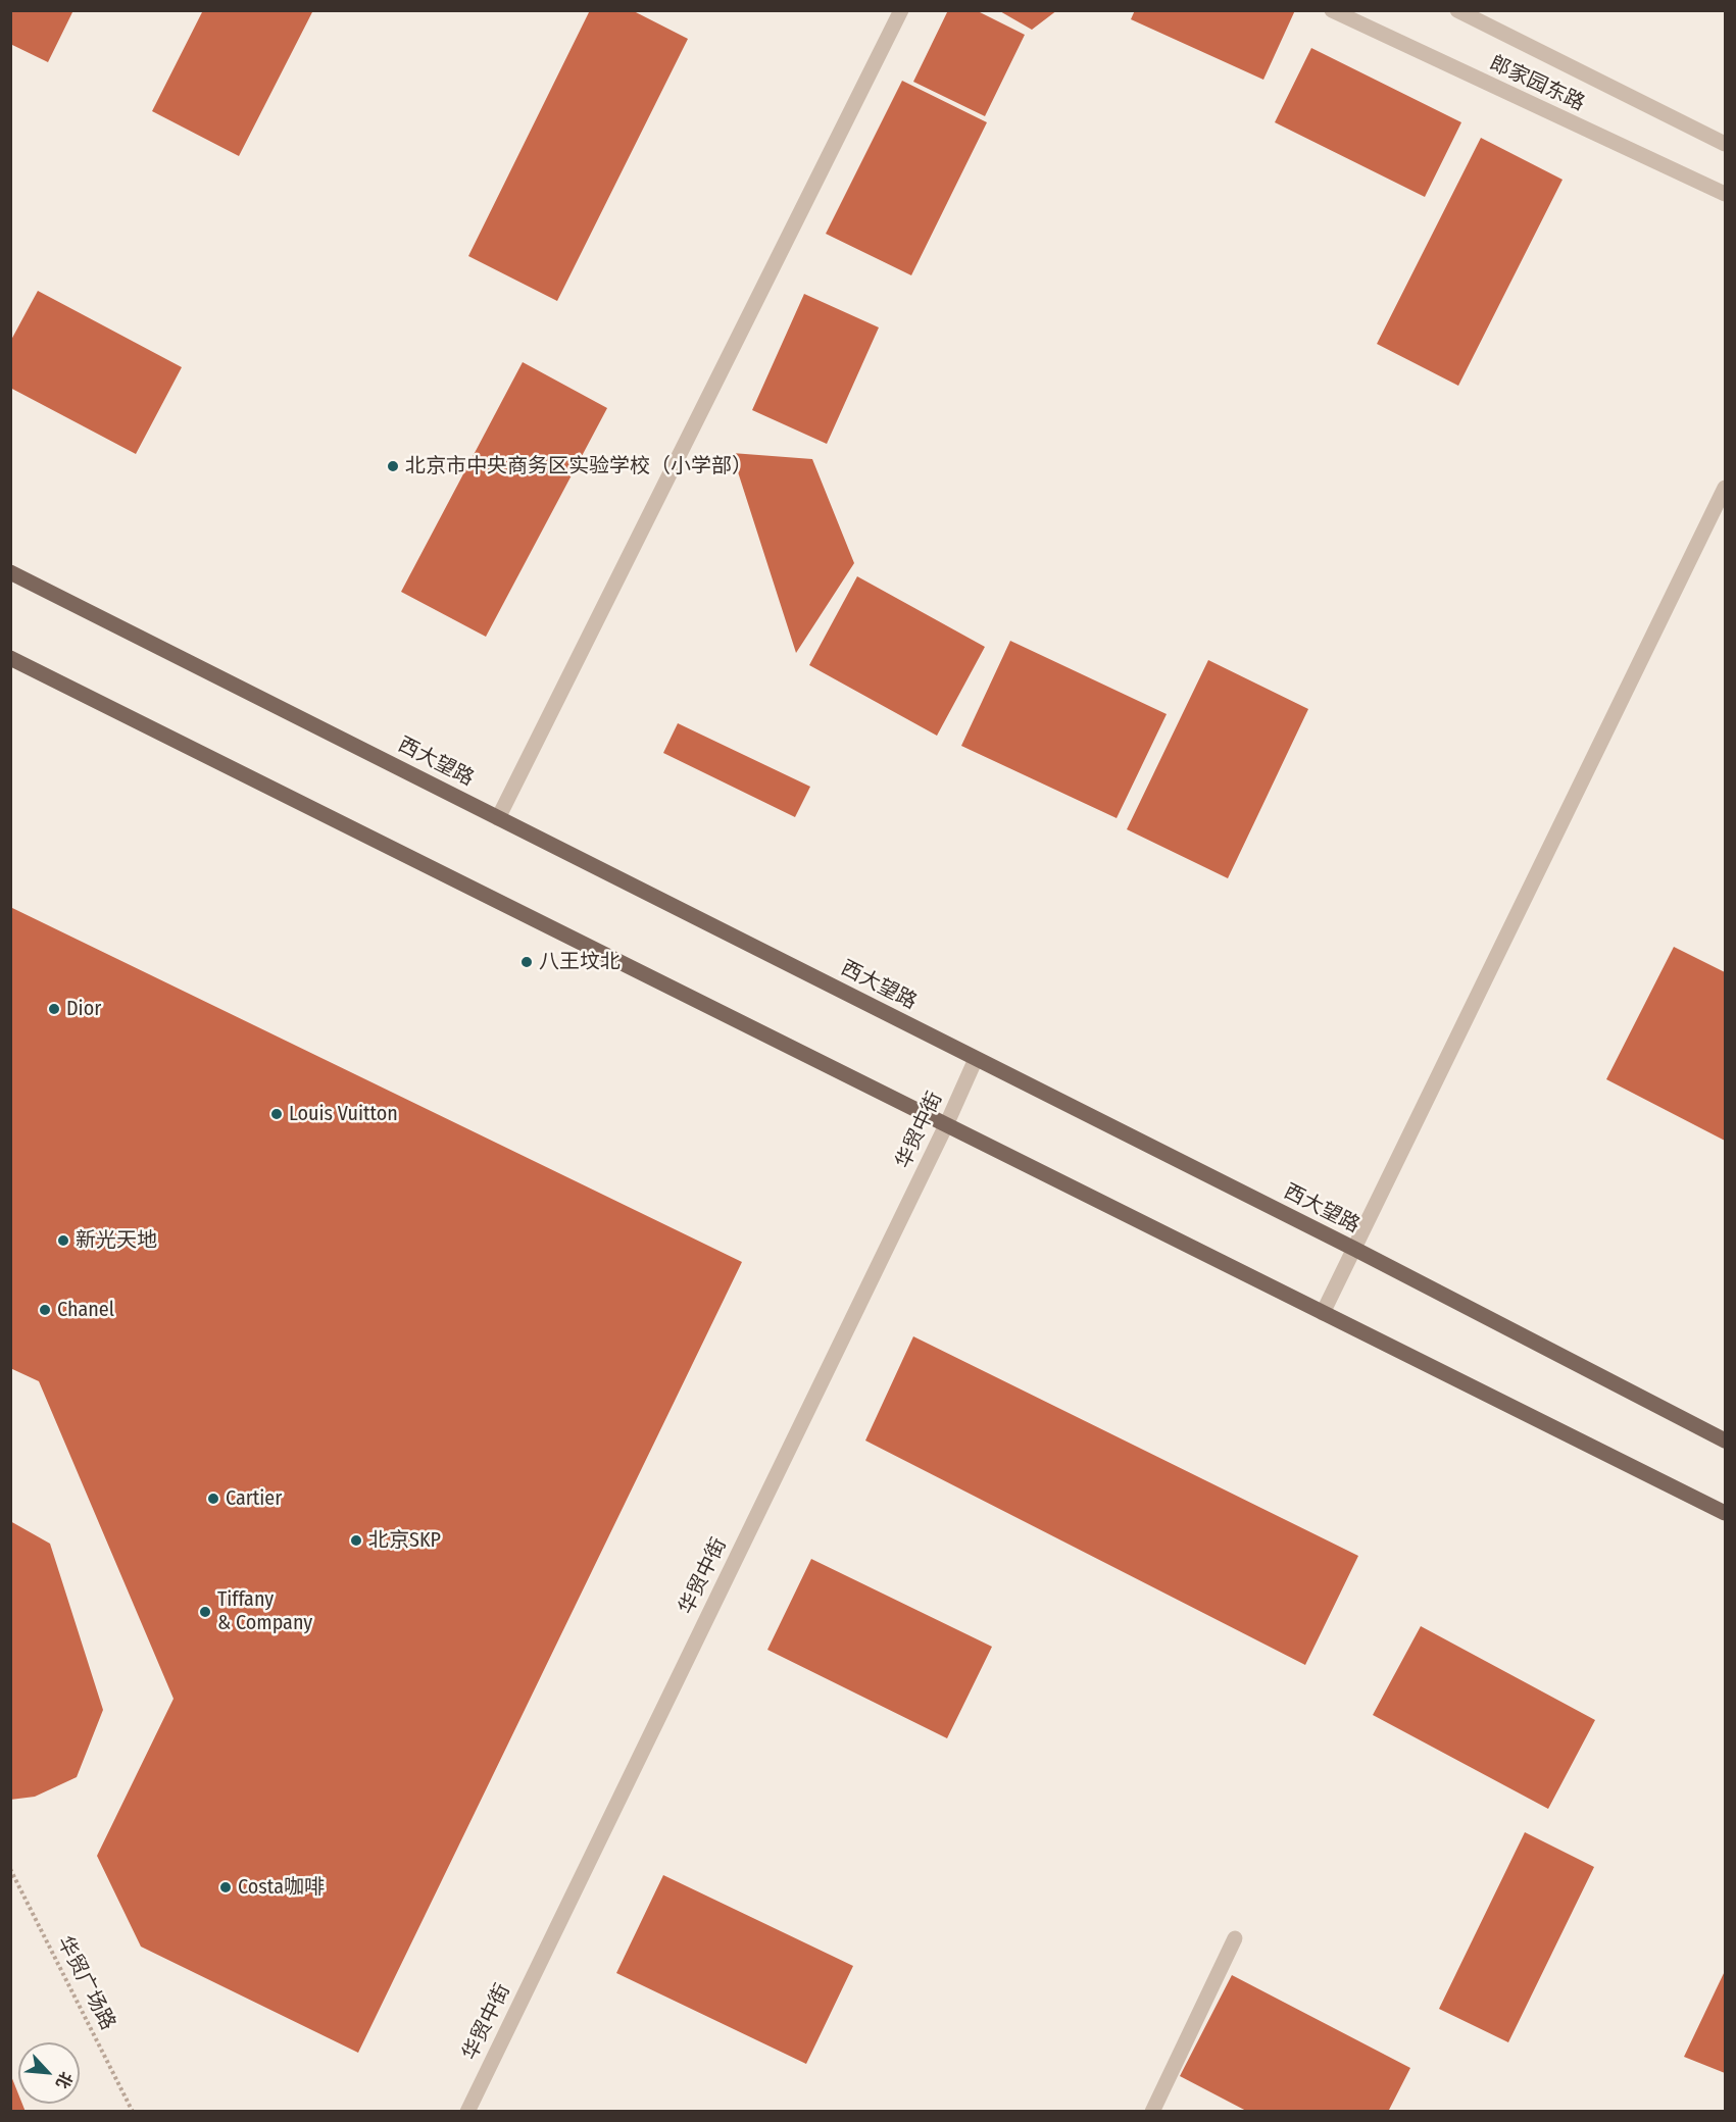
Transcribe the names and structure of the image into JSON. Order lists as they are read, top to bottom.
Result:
{
  "streets": {
    "main road": ["西大望路"],
    "street": ["郎家园东路", "华贸中街"],
    "path": ["华贸广场路"]
  },
  "crossings": [
    ["西大望路", "华贸中街"]
  ],
  "places": [
    "北京市中央商务区实验学校（小学部）",
    "八王坟北",
    "Dior",
    "Louis Vuitton",
    "新光天地",
    "Chanel",
    "Cartier",
    "北京SKP",
    "Tiffany & Company",
    "Costa咖啡"
  ],
  "north": "bottom right"
}
